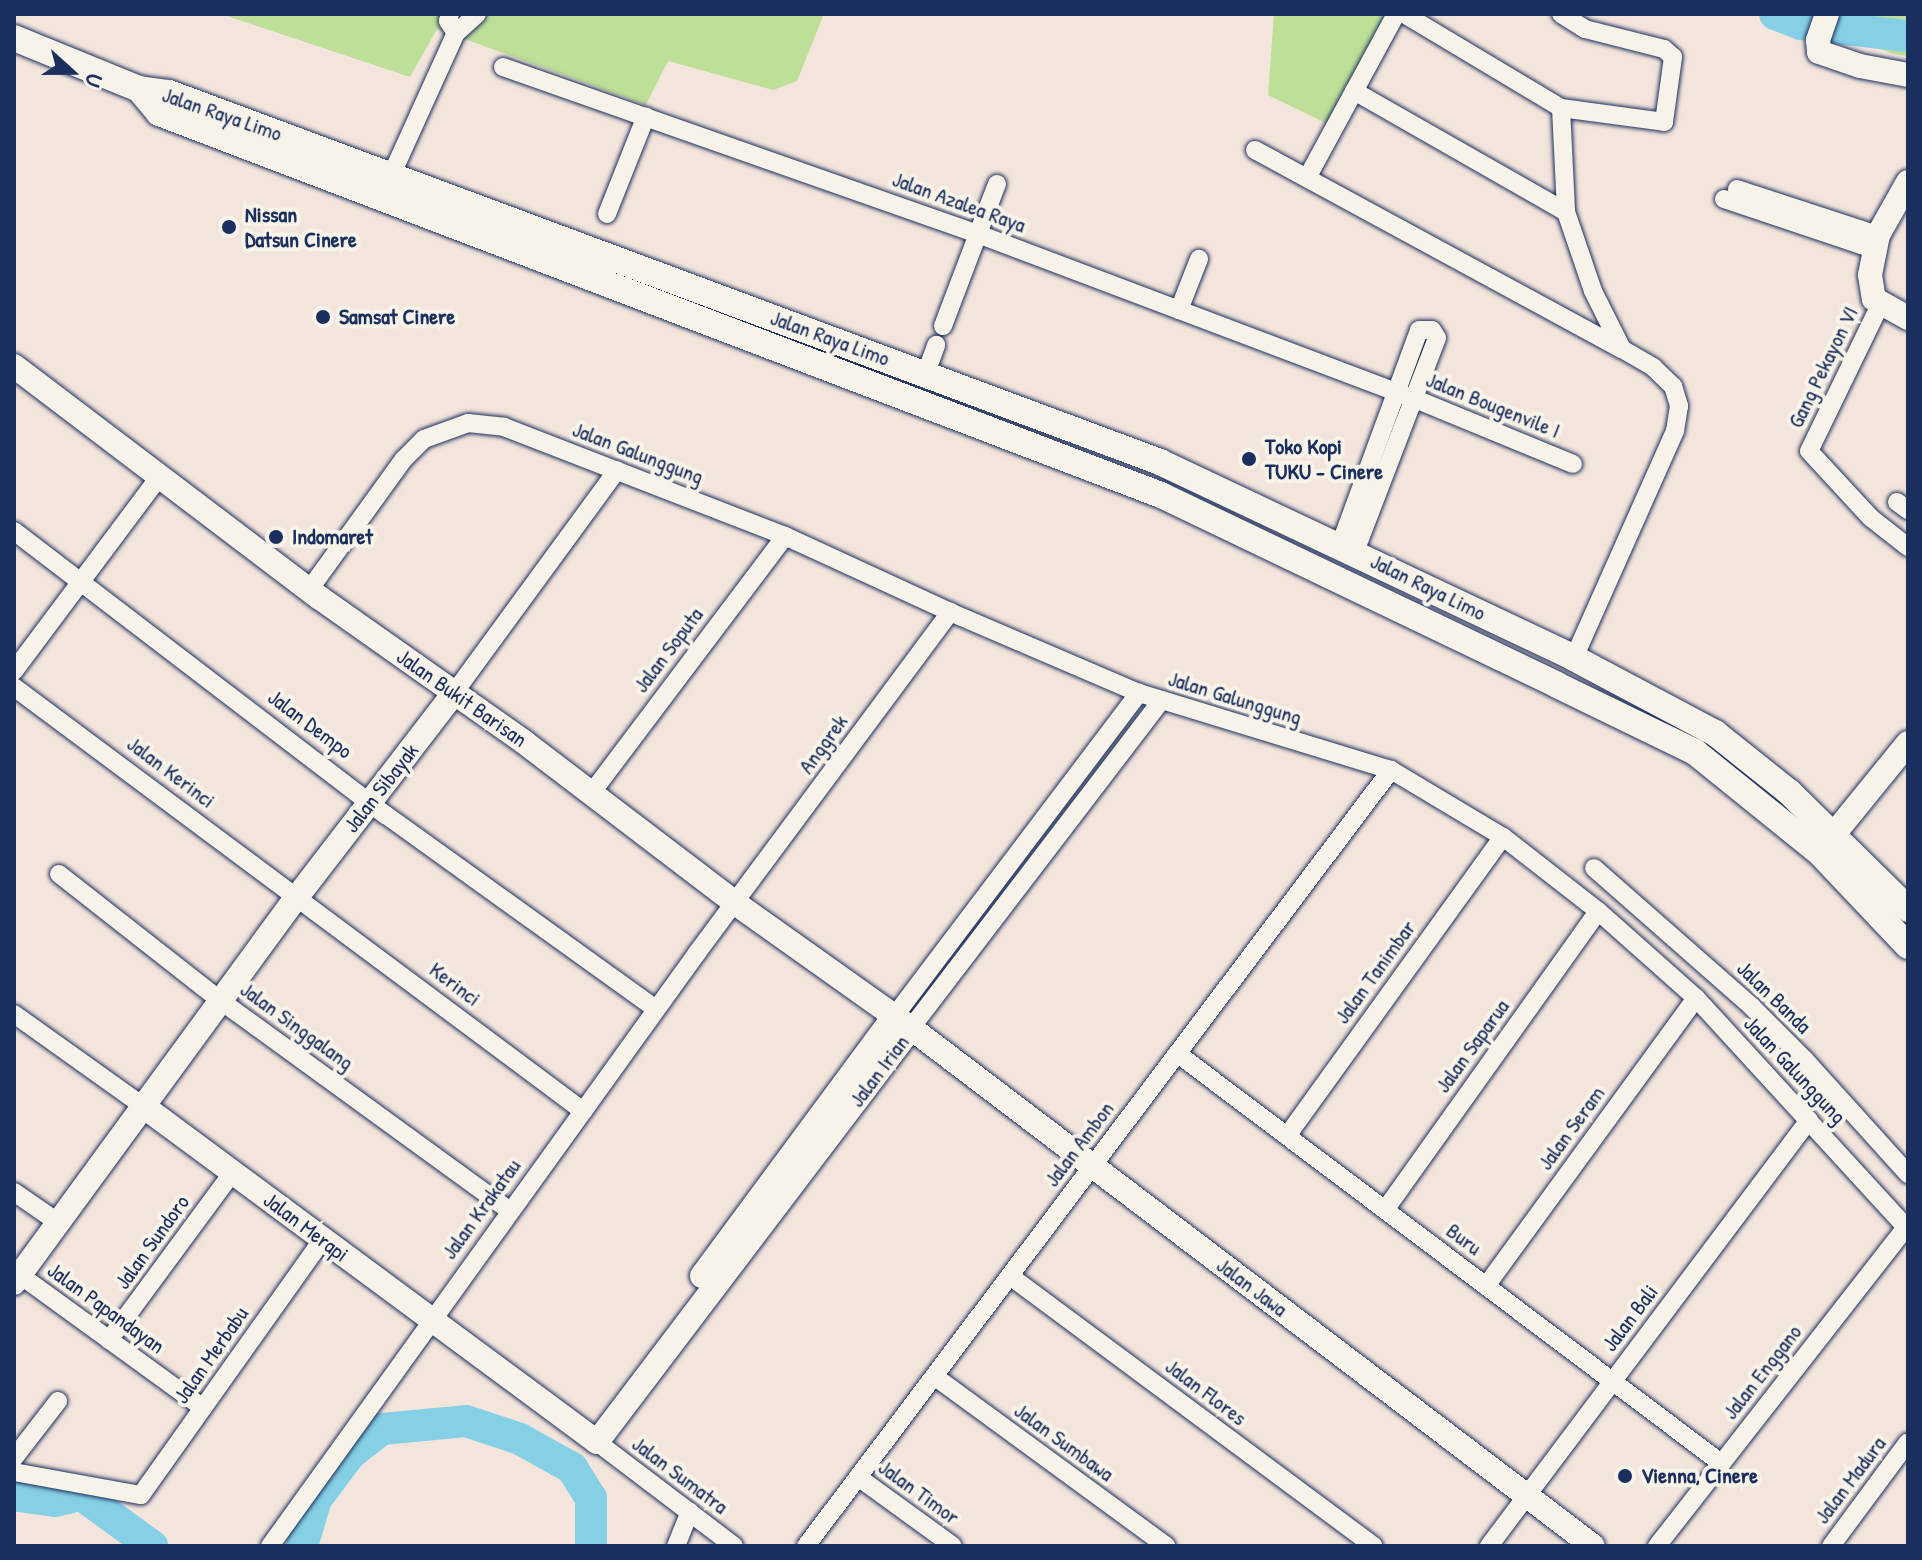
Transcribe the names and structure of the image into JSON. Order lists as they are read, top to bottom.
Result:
{
  "streets": {
    "main road": ["Jalan Raya Limo"],
    "street": [
      "Jalan Azalea Raya",
      "Gang Pekayon VI",
      "Jalan Bougenvile I",
      "Jalan Galunggung",
      "Jalan Soputa",
      "Jalan Bukit Barisan",
      "Jalan Dempo",
      "Anggrek",
      "Jalan Kerinci",
      "Jalan Sibayak",
      "Jalan Tanimbar",
      "Kerinci",
      "Jalan Banda",
      "Jalan Singgalang",
      "Jalan Saparua",
      "Jalan Irian",
      "Jalan Seram",
      "Jalan Ambon",
      "Jalan Krakatau",
      "Jalan Merapi",
      "Buru",
      "Jalan Sundoro",
      "Jalan Jawa",
      "Jalan Papandayan",
      "Jalan Bali",
      "Jalan Merbabu",
      "Jalan Enggano",
      "Jalan Flores",
      "Jalan Sumbawa",
      "Jalan Sumatra",
      "Jalan Madura",
      "Jalan Timor"
    ]
  },
  "crossings": [
    ["Jalan Azalea Raya", "Jalan Bougenvile I"],
    ["Jalan Galunggung", "Jalan Soputa"],
    ["Jalan Galunggung", "Jalan Bukit Barisan"],
    ["Jalan Galunggung", "Anggrek"],
    ["Jalan Galunggung", "Jalan Sibayak"],
    ["Jalan Galunggung", "Jalan Tanimbar"],
    ["Jalan Galunggung", "Jalan Saparua"],
    ["Jalan Galunggung", "Jalan Irian"],
    ["Jalan Galunggung", "Jalan Seram"],
    ["Jalan Galunggung", "Jalan Ambon"],
    ["Jalan Galunggung", "Jalan Bali"],
    ["Jalan Galunggung", "Jalan Enggano"],
    ["Jalan Soputa", "Jalan Bukit Barisan"],
    ["Jalan Bukit Barisan", "Anggrek"],
    ["Jalan Bukit Barisan", "Jalan Sibayak"],
    ["Jalan Bukit Barisan", "Jalan Irian"],
    ["Jalan Bukit Barisan", "Jalan Krakatau"],
    ["Jalan Bukit Barisan", "Jalan Jawa"],
    ["Jalan Dempo", "Jalan Sibayak"],
    ["Jalan Dempo", "Jalan Krakatau"],
    ["Anggrek", "Jalan Krakatau"],
    ["Jalan Kerinci", "Jalan Sibayak"],
    ["Jalan Kerinci", "Kerinci"],
    ["Jalan Sibayak", "Kerinci"],
    ["Jalan Sibayak", "Jalan Singgalang"],
    ["Jalan Sibayak", "Jalan Merapi"],
    ["Jalan Sibayak", "Jalan Papandayan"],
    ["Jalan Tanimbar", "Buru"],
    ["Kerinci", "Jalan Krakatau"],
    ["Jalan Singgalang", "Jalan Krakatau"],
    ["Jalan Saparua", "Buru"],
    ["Jalan Irian", "Jalan Merapi"],
    ["Jalan Irian", "Jalan Jawa"],
    ["Jalan Irian", "Jalan Sumatra"],
    ["Jalan Seram", "Buru"],
    ["Jalan Ambon", "Buru"],
    ["Jalan Ambon", "Jalan Jawa"],
    ["Jalan Ambon", "Jalan Flores"],
    ["Jalan Ambon", "Jalan Sumbawa"],
    ["Jalan Ambon", "Jalan Timor"],
    ["Jalan Krakatau", "Jalan Merapi"],
    ["Jalan Merapi", "Jalan Sundoro"],
    ["Jalan Merapi", "Jalan Merbabu"],
    ["Jalan Merapi", "Jalan Sumatra"],
    ["Buru", "Jalan Bali"],
    ["Buru", "Jalan Enggano"],
    ["Jalan Sundoro", "Jalan Papandayan"],
    ["Jalan Jawa", "Jalan Bali"],
    ["Jalan Papandayan", "Jalan Merbabu"]
  ],
  "places": [
    "Nissan Datsun Cinere",
    "Samsat Cinere",
    "Toko Kopi TUKU - Cinere",
    "Indomaret",
    "Vienna, Cinere"
  ],
  "north": "right"
}
